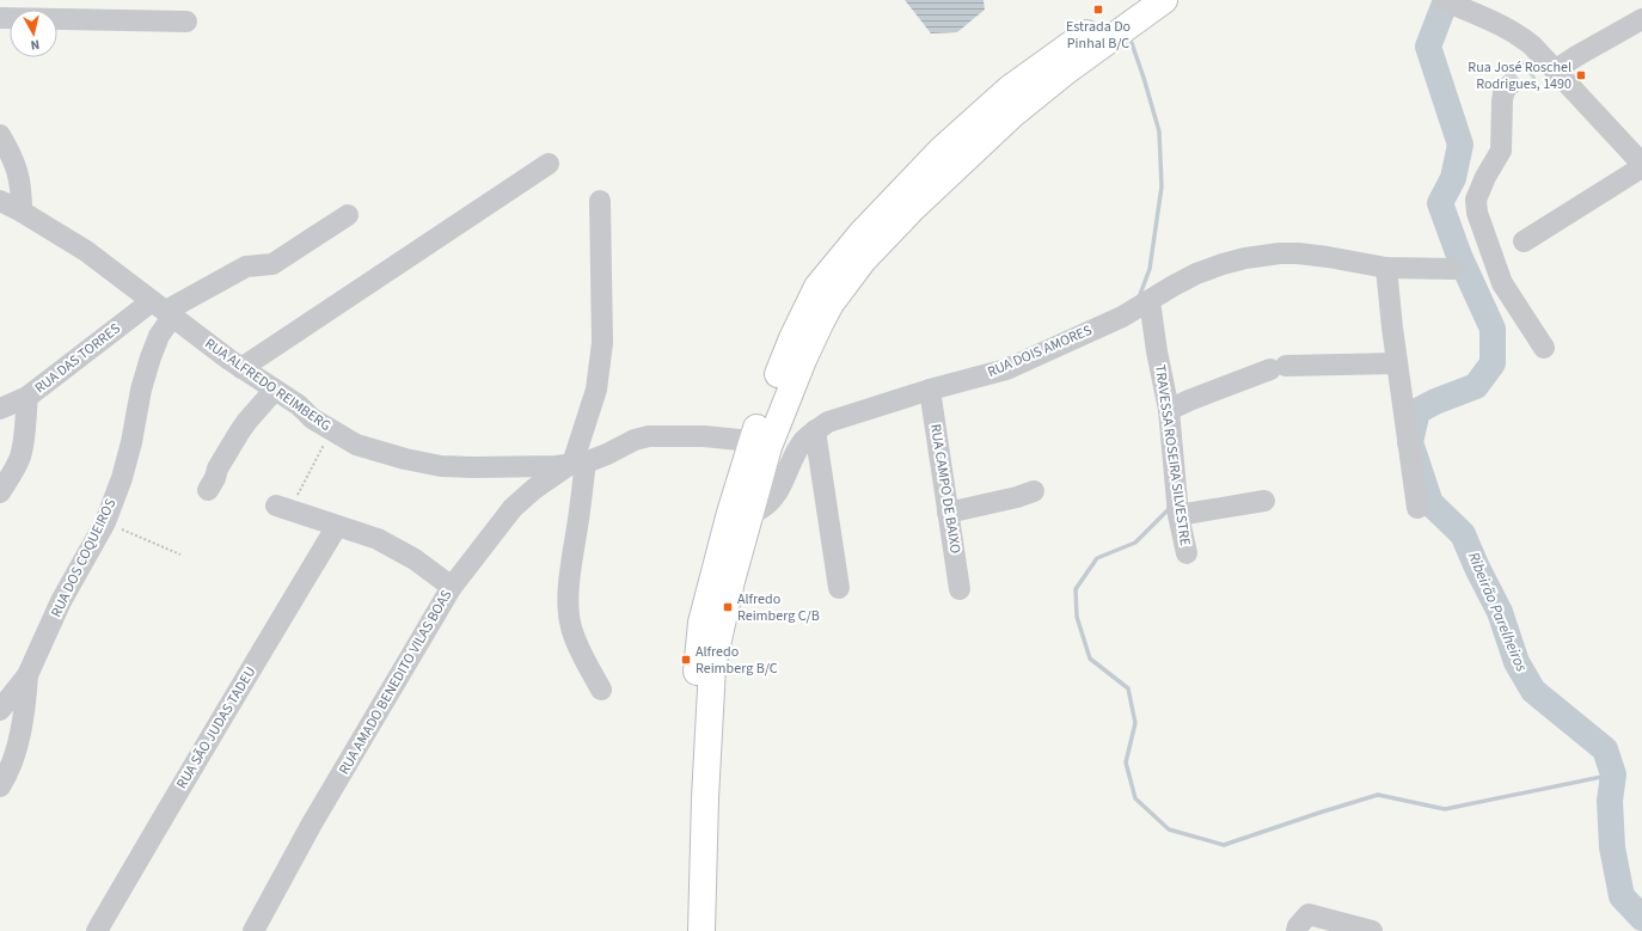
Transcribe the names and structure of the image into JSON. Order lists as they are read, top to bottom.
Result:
{
  "streets": {
    "street": [
      "RUA DOIS AMORES",
      "RUA DAS TORRES",
      "RUA ALFREDO REIMBERG",
      "TRAVESSA ROSEIRA SILVESTRE",
      "RUA CAMPO DE BAIXO",
      "RUA DOS COQUEIROS",
      "RUA AMADO BENEDITO VILAS BOAS",
      "RUA SÃO JUDAS TADEU"
    ]
  },
  "crossings": [
    ["RUA DOIS AMORES", "TRAVESSA ROSEIRA SILVESTRE"],
    ["RUA DOIS AMORES", "RUA CAMPO DE BAIXO"],
    ["RUA DAS TORRES", "RUA ALFREDO REIMBERG"],
    ["RUA DAS TORRES", "RUA DOS COQUEIROS"],
    ["RUA ALFREDO REIMBERG", "RUA DOS COQUEIROS"],
    ["RUA ALFREDO REIMBERG", "RUA AMADO BENEDITO VILAS BOAS"]
  ],
  "water": ["Ribeirão Parelheiros"],
  "places": {
    "transit": [
      "Estrada Do Pinhal B/C",
      "Rua José Roschel Rodrigues, 1490",
      "Alfredo Reimberg C/B",
      "Alfredo Reimberg B/C"
    ]
  },
  "north": "bottom"
}
